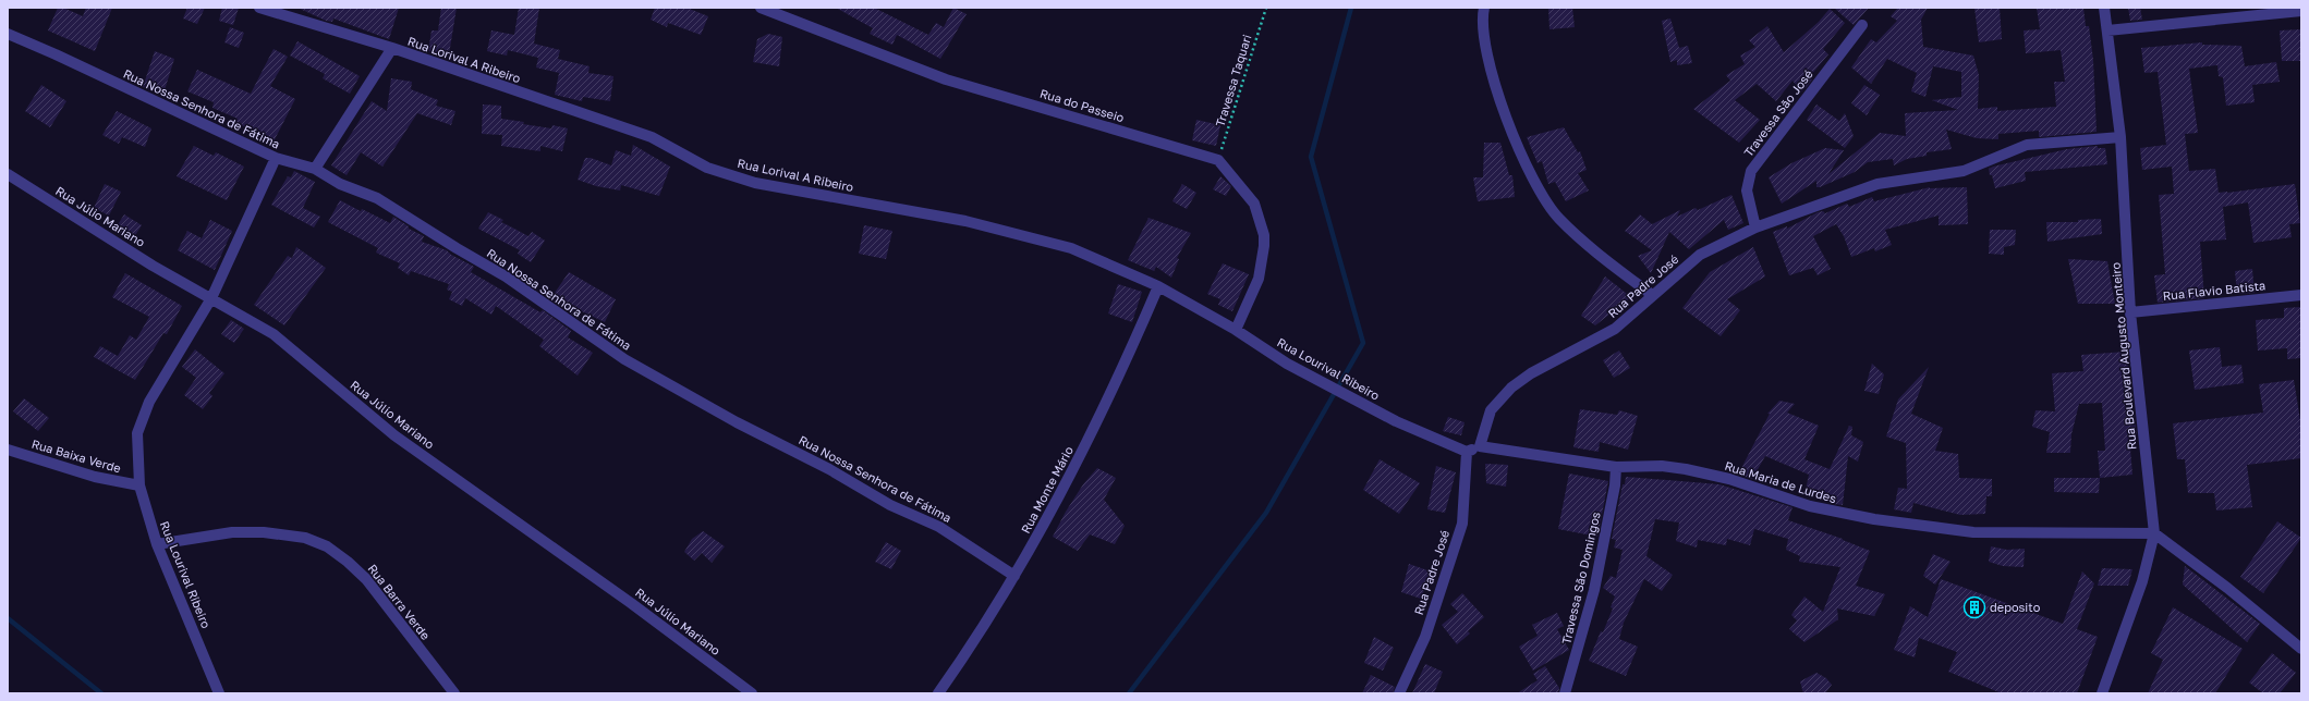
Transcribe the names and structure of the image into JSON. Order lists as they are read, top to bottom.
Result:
{
  "streets": {
    "street": [
      "Rua Lorival A Ribeiro",
      "Rua do Passeio",
      "Rua Nossa Senhora de Fátima",
      "Travessa São José",
      "Rua Júlio Mariano",
      "Rua Padre José",
      "Rua Flavio Batista",
      "Rua Boulevard Augusto Monteiro",
      "Rua Lourival Ribeiro",
      "Rua Baixa Verde",
      "Rua Maria de Lurdes",
      "Rua Monte Mário",
      "Travessa São Domingos",
      "Rua Barra Verde"
    ],
    "path": ["Travessa Taquari"]
  },
  "crossings": [
    ["Rua Lorival A Ribeiro", "Rua Lourival Ribeiro"],
    ["Rua Lorival A Ribeiro", "Rua Monte Mário"],
    ["Travessa Taquari", "Rua do Passeio"],
    ["Rua Nossa Senhora de Fátima", "Rua Lourival Ribeiro"],
    ["Rua Nossa Senhora de Fátima", "Rua Monte Mário"],
    ["Travessa São José", "Rua Padre José"],
    ["Rua Júlio Mariano", "Rua Lourival Ribeiro"],
    ["Rua Padre José", "Rua Boulevard Augusto Monteiro"],
    ["Rua Padre José", "Rua Lourival Ribeiro"],
    ["Rua Padre José", "Rua Maria de Lurdes"],
    ["Rua Flavio Batista", "Rua Boulevard Augusto Monteiro"],
    ["Rua Boulevard Augusto Monteiro", "Rua Maria de Lurdes"],
    ["Rua Lourival Ribeiro", "Rua Baixa Verde"],
    ["Rua Lourival Ribeiro", "Rua Monte Mário"],
    ["Rua Lourival Ribeiro", "Rua Barra Verde"],
    ["Rua Maria de Lurdes", "Travessa São Domingos"]
  ],
  "places": {
    "building": ["deposito"]
  }
}
